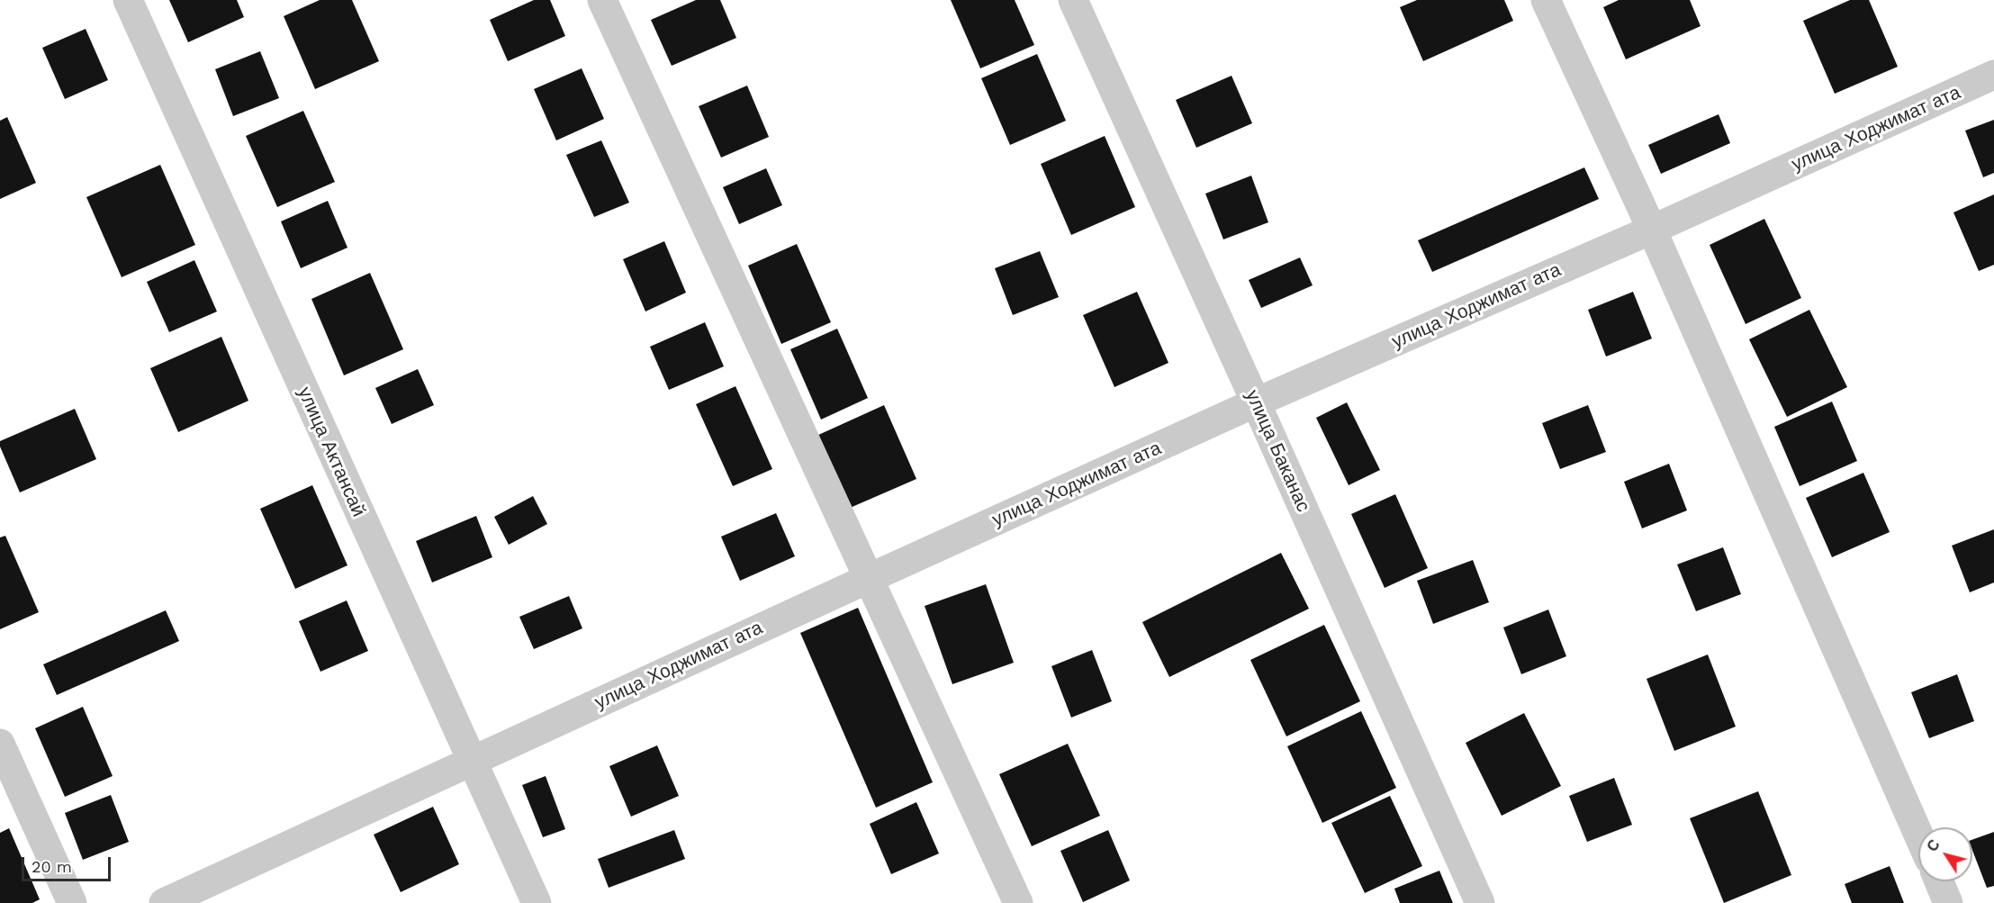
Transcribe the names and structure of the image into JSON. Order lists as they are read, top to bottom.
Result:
{
  "streets": {
    "street": ["улица Ходжимат ата", "улица Баканас", "улица Актансай"]
  },
  "crossings": [
    ["улица Ходжимат ата", "улица Баканас"],
    ["улица Ходжимат ата", "улица Актансай"]
  ],
  "scale_bar": "20 m",
  "north": "top left"
}
